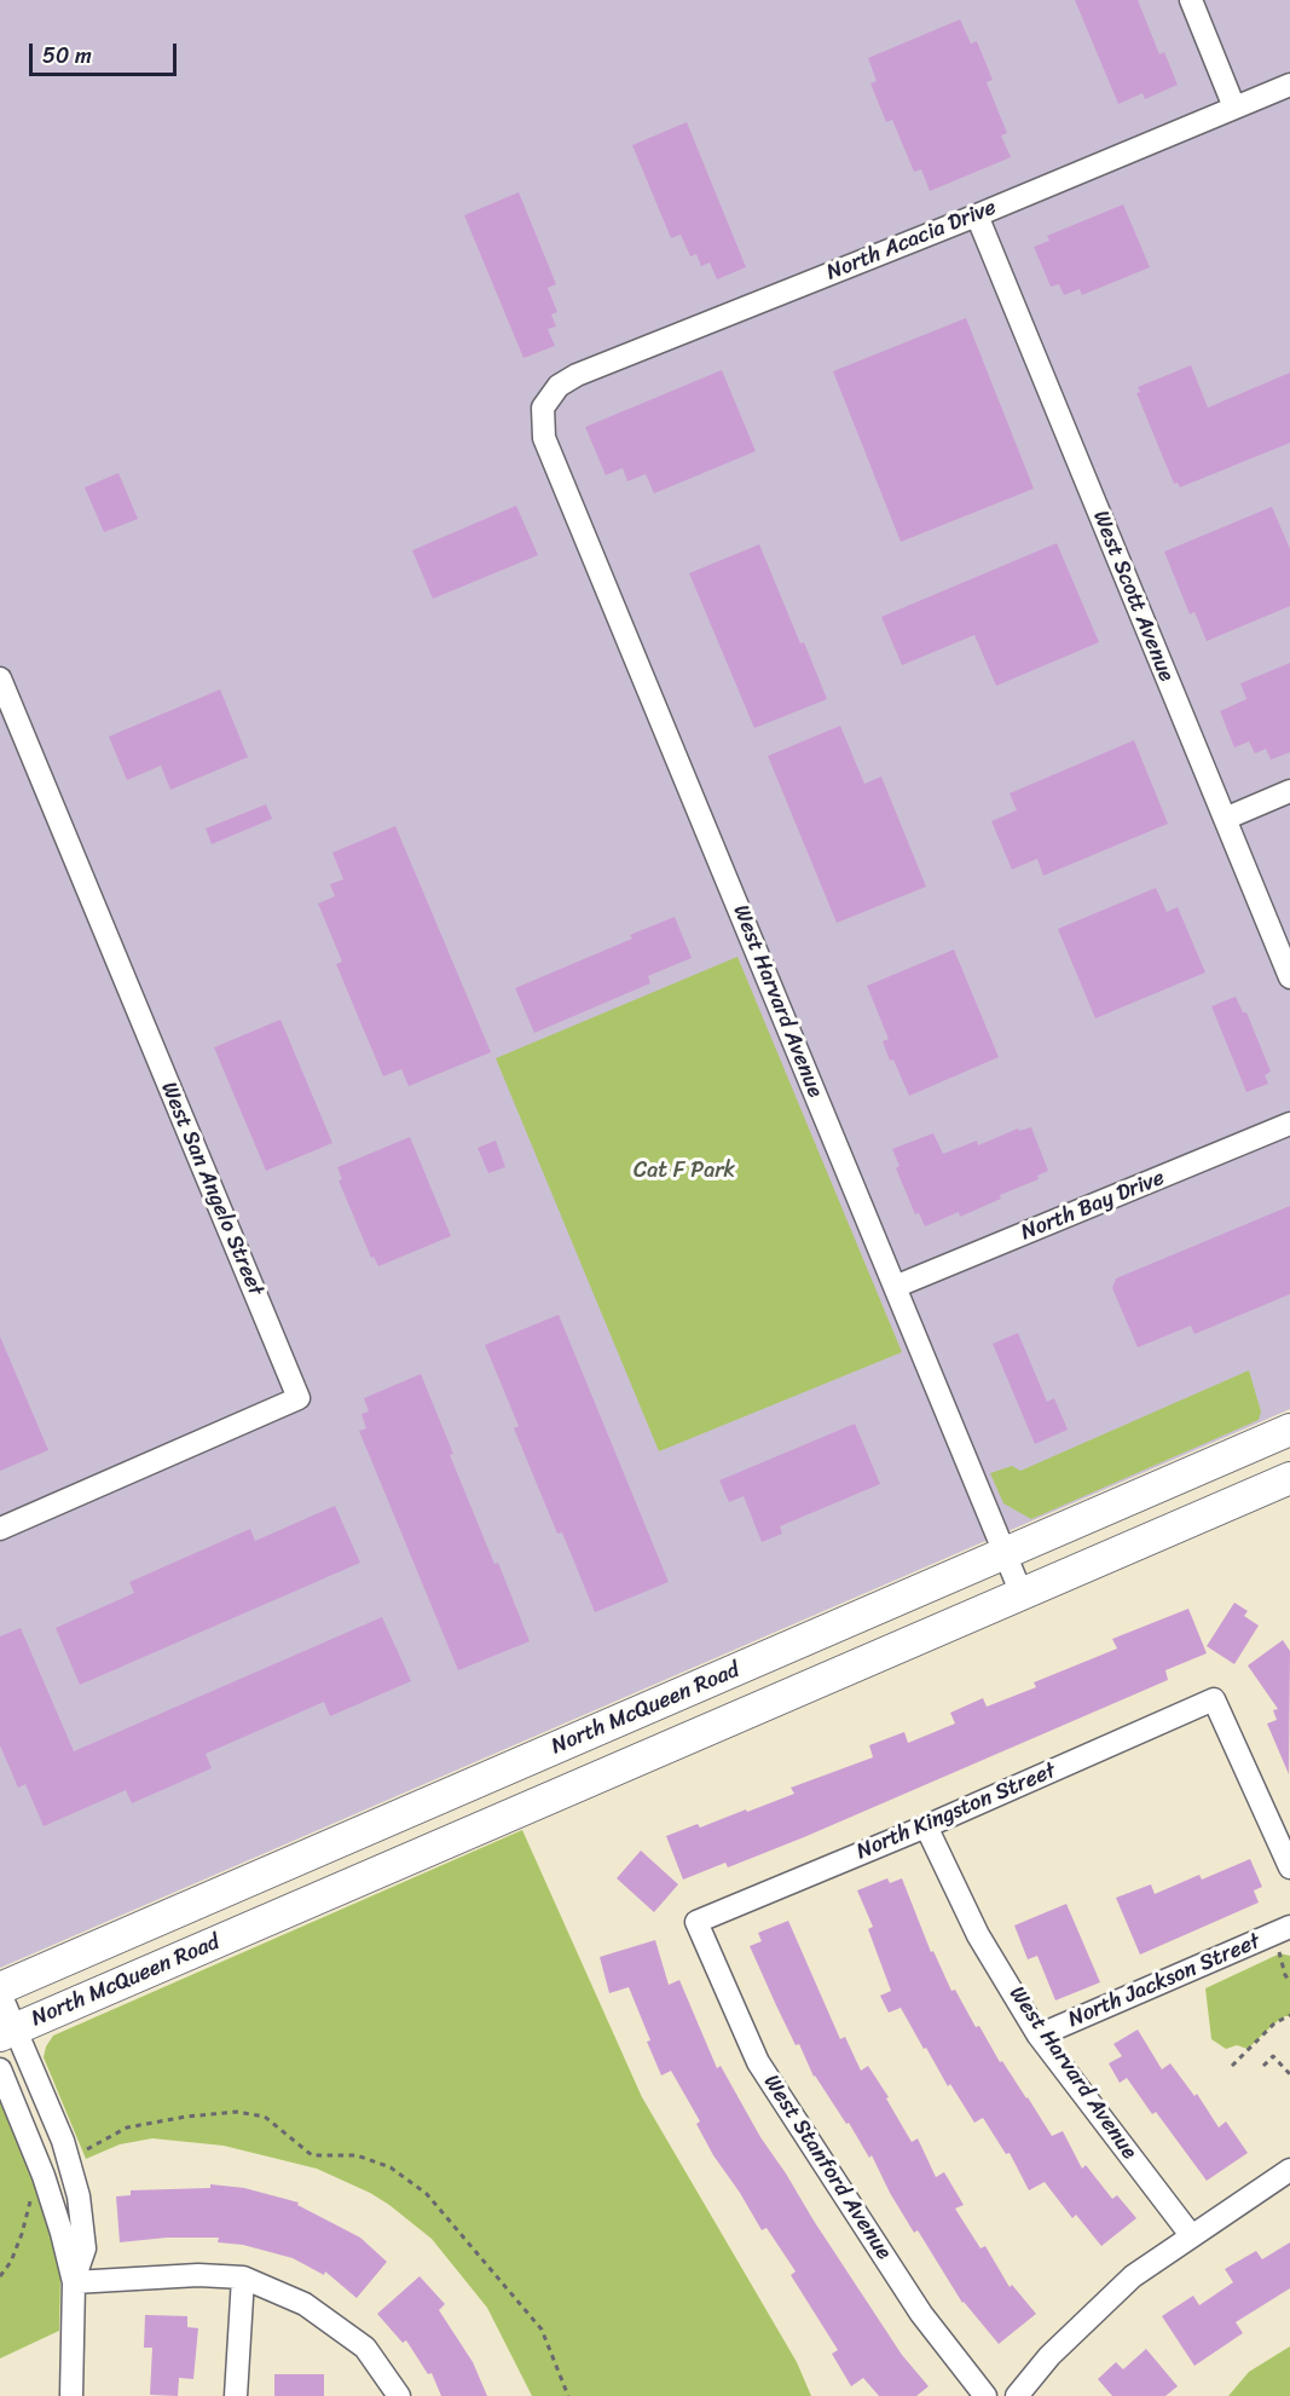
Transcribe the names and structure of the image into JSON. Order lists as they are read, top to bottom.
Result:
{
  "streets": {
    "main road": ["North McQueen Road"],
    "street": [
      "North Acacia Drive",
      "West Scott Avenue",
      "West Harvard Avenue",
      "West San Angelo Street",
      "North Bay Drive",
      "North Kingston Street",
      "North Jackson Street",
      "West Stanford Avenue"
    ]
  },
  "crossings": [
    ["North Acacia Drive", "West Scott Avenue"],
    ["North Acacia Drive", "West Harvard Avenue"],
    ["West Harvard Avenue", "North Bay Drive"],
    ["West Harvard Avenue", "North McQueen Road"],
    ["West Harvard Avenue", "North Kingston Street"],
    ["West Harvard Avenue", "North Jackson Street"],
    ["North Kingston Street", "West Stanford Avenue"]
  ],
  "parks": ["Cat F Park"],
  "scale_bar": "50 m"
}
